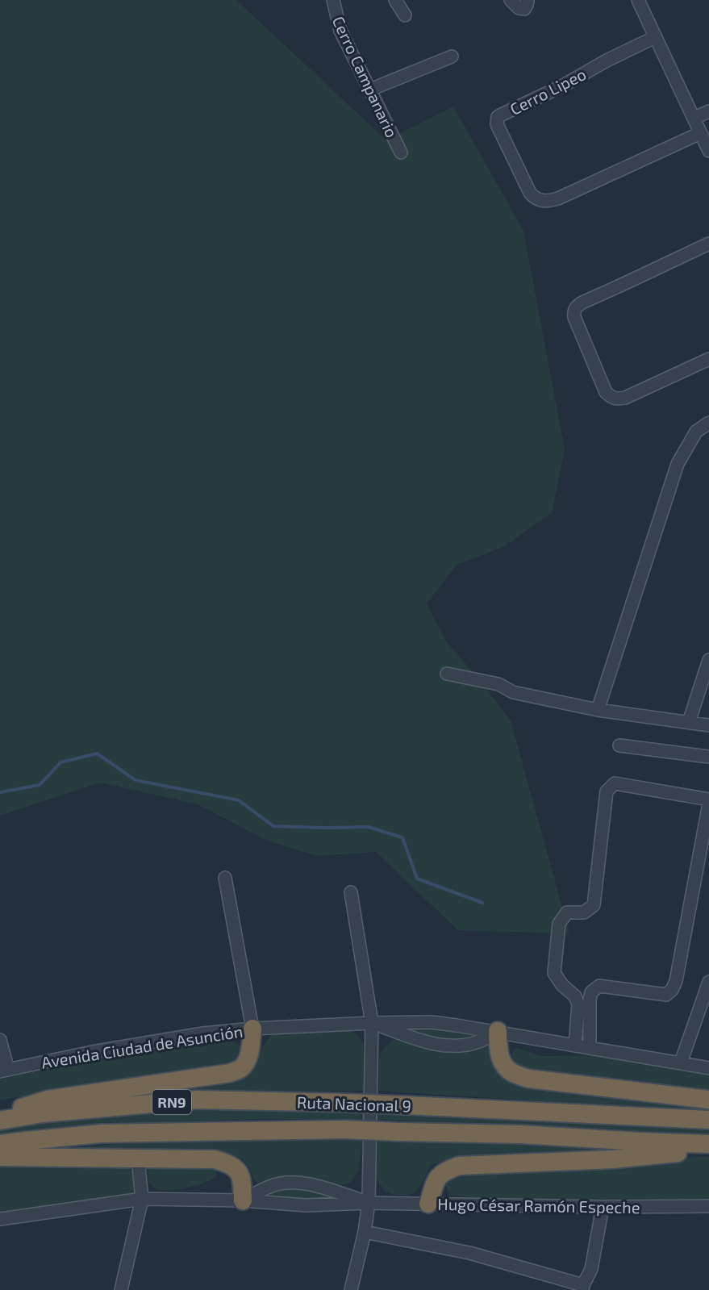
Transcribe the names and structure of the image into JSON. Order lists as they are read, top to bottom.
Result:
{
  "streets": {
    "highway": ["RN9", "Ruta Nacional 9"],
    "street": [
      "Cerro Campanario",
      "Cerro Lipeo",
      "Avenida Ciudad de Asunción",
      "Hugo César Ramón Espeche"
    ]
  }
}
